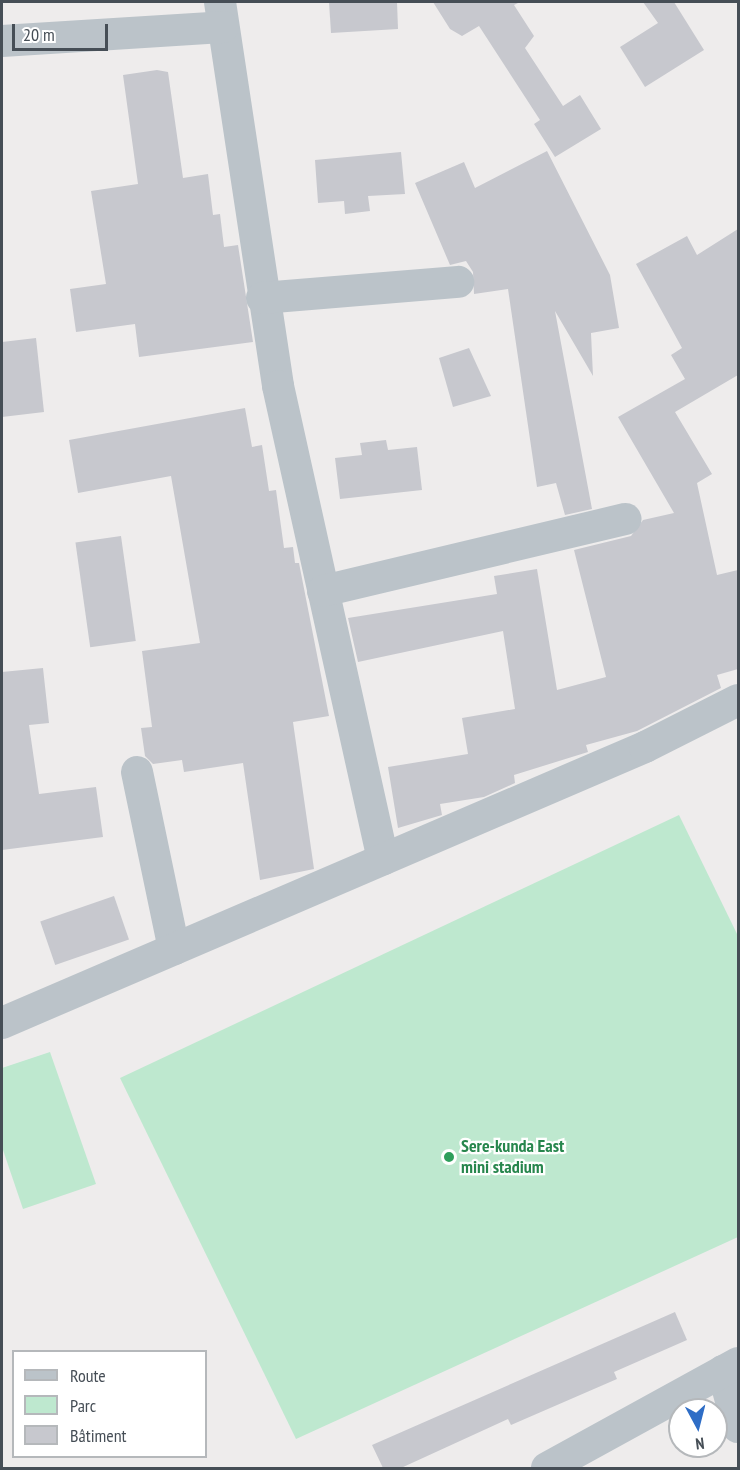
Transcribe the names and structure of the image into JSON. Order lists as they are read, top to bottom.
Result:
{
  "places": ["Sere-kunda East mini stadium"],
  "legend": ["Route", "Parc", "Bâtiment"],
  "scale_bar": "20 m",
  "north": "bottom"
}
